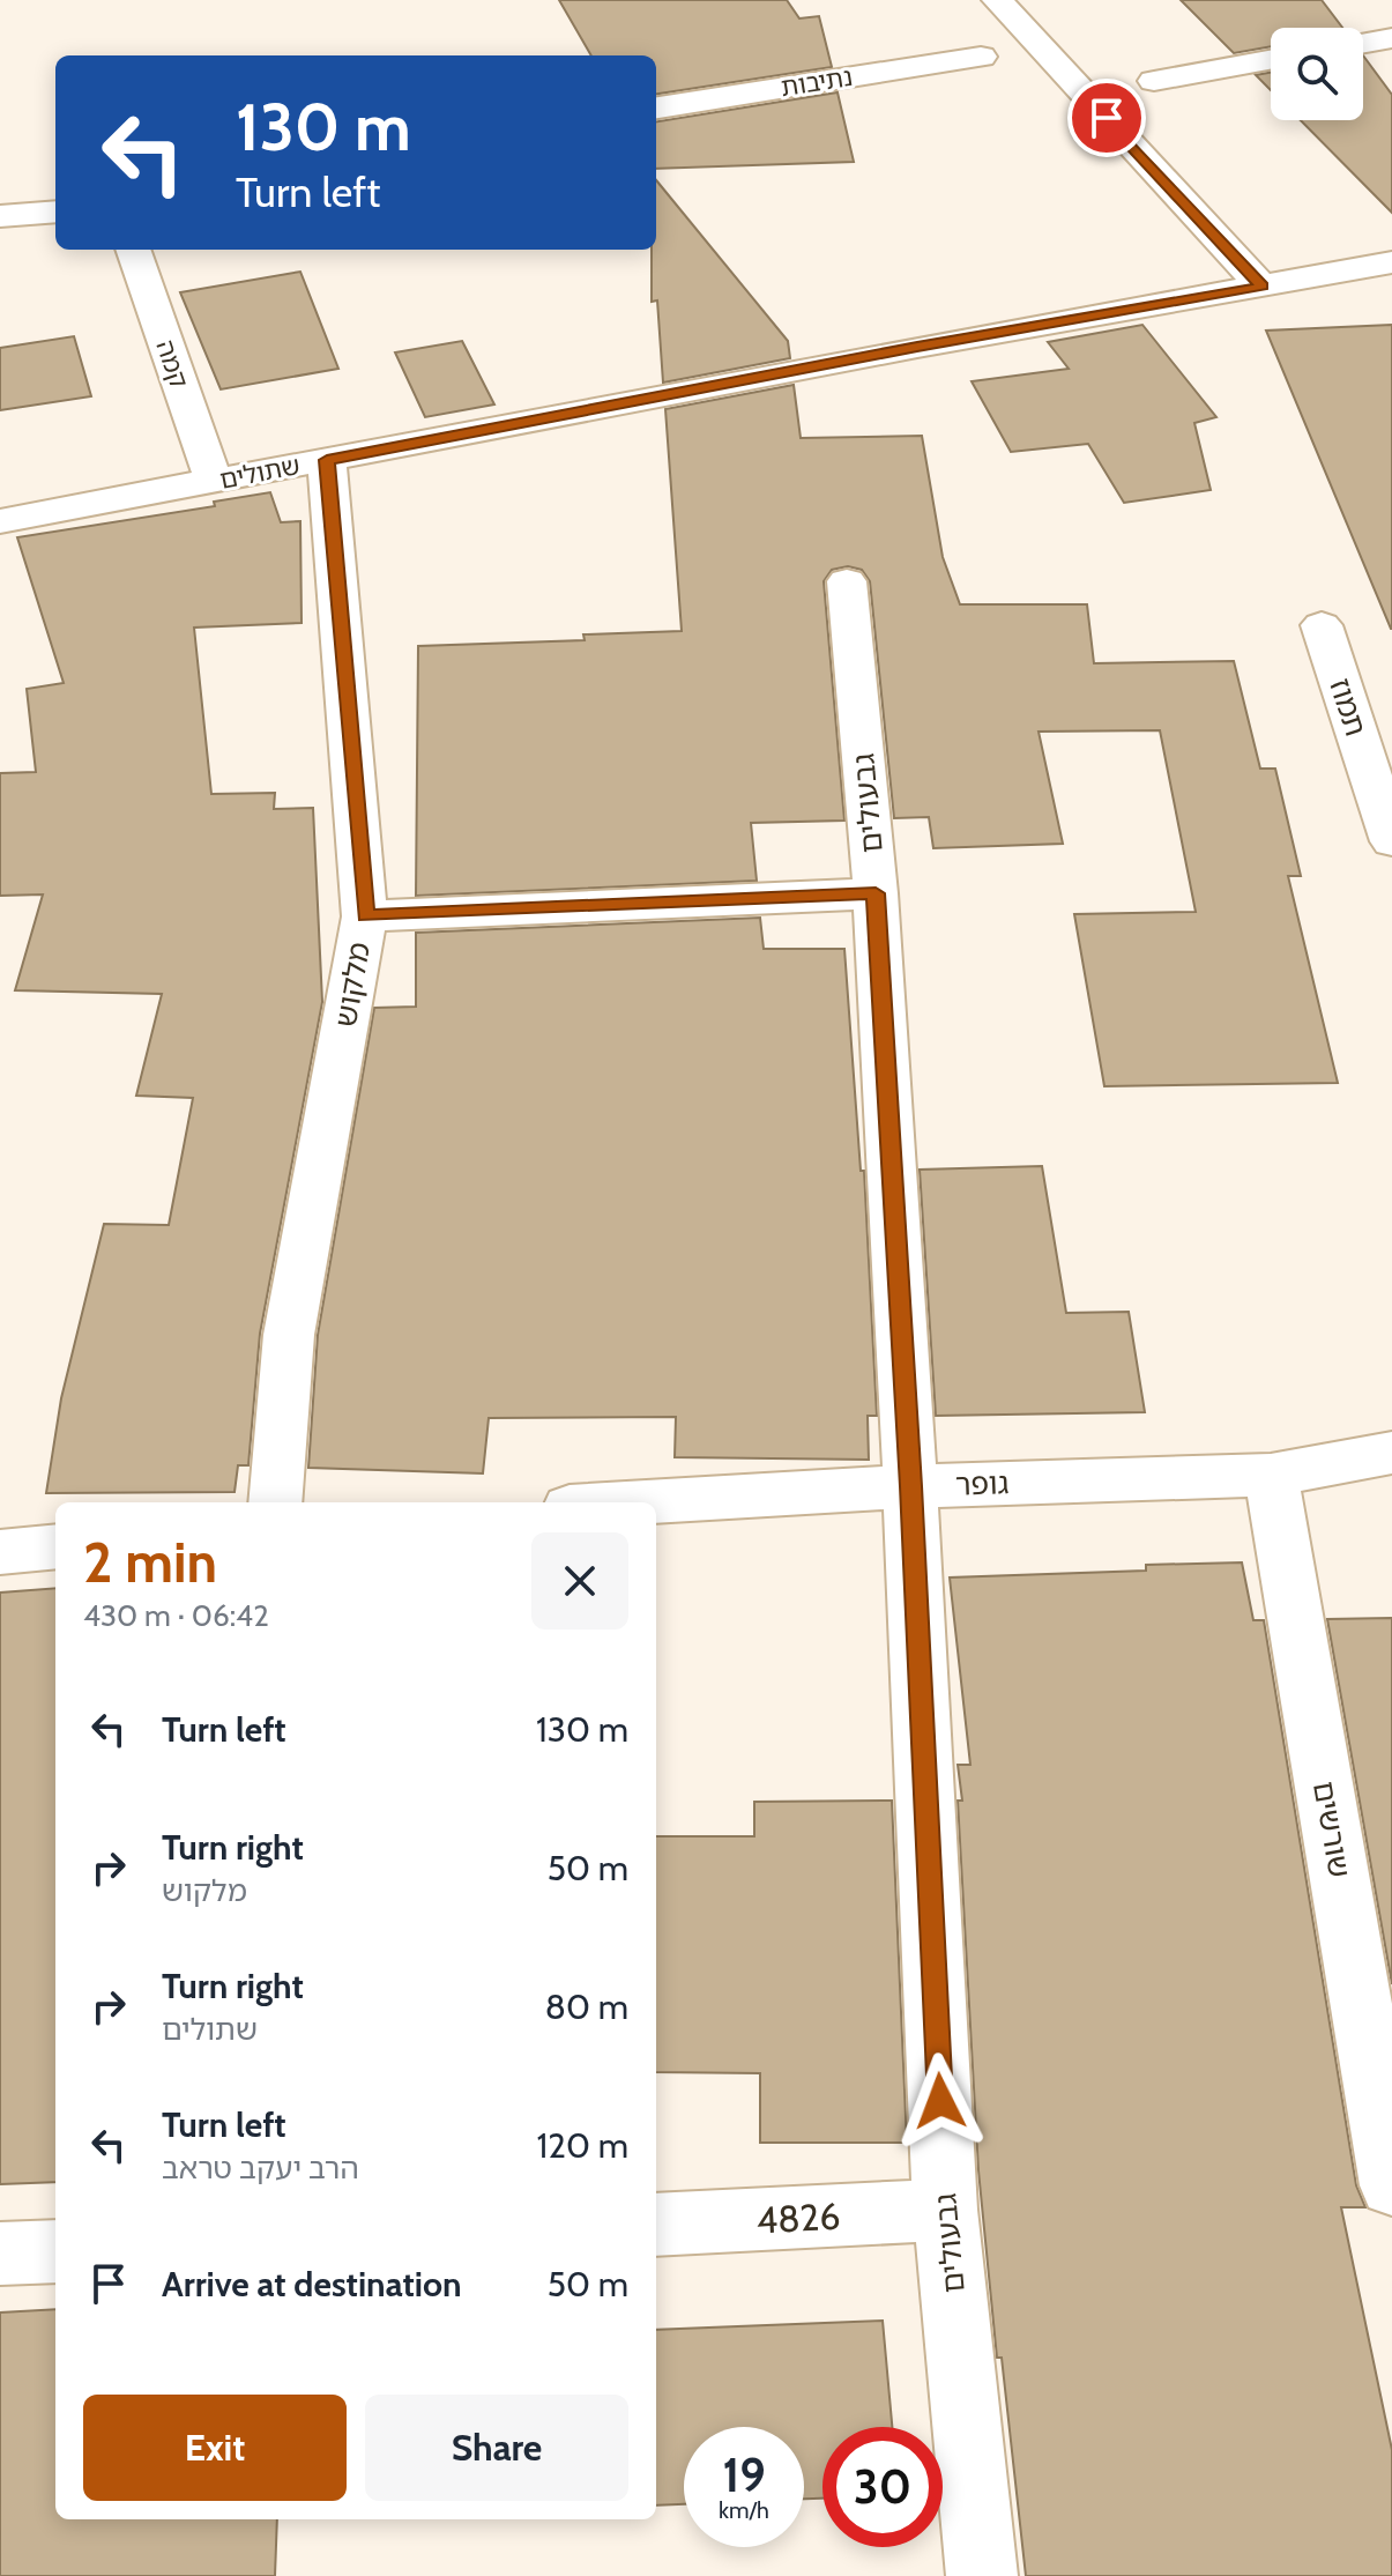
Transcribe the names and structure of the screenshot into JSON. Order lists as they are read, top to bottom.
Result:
{
  "streets": {
    "street": [
      "נתיבות",
      "קמה",
      "שתולים",
      "תמוז",
      "גבעולים",
      "מלקוש",
      "גופר",
      "שורשים",
      "4826"
    ]
  },
  "crossings": [
    ["קמה", "שתולים"],
    ["שתולים", "מלקוש"],
    ["גבעולים", "גופר"],
    ["גבעולים", "4826"],
    ["גופר", "שורשים"]
  ],
  "page": {
    "turn": ["130 m", "Turn left"],
    "heading": ["2 min", "430 m · 06:42"],
    "list": [
      {
        "name": "Turn left",
        "value": "130 m"
      },
      {
        "name": "Turn right",
        "note": "מלקוש",
        "value": "50 m"
      },
      {
        "name": "Turn right",
        "note": "שתולים",
        "value": "80 m"
      },
      {
        "name": "Turn left",
        "note": "הרב יעקב טראב",
        "value": "120 m"
      },
      {
        "name": "Arrive at destination",
        "value": "50 m"
      }
    ],
    "buttons": ["Exit", "Share"],
    "speed": "19 km/h",
    "limit": "30"
  }
}
